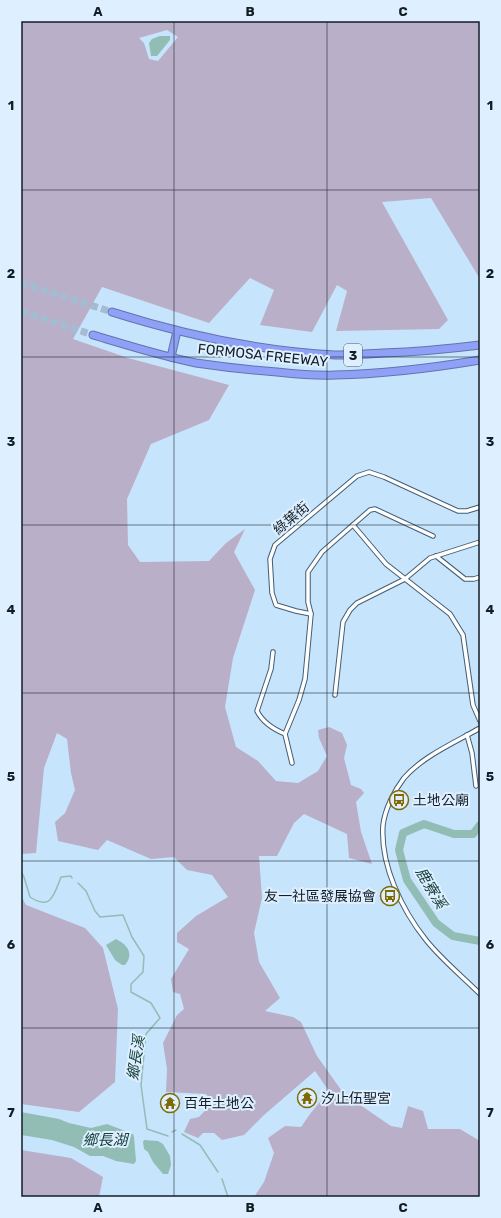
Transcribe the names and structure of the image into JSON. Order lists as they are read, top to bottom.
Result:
{
  "streets": {
    "highway": ["FORMOSA FREEWAY", "3"],
    "street": ["綠葉街"]
  },
  "water": ["鹿寮溪", "鄉長溪", "鄉長湖"],
  "places": {
    "bus stop": ["土地公廟", "友一社區發展協會"],
    "temple": ["汐止伍聖宮", "百年土地公"]
  },
  "grid": {
    "columns": ["A", "B", "C"],
    "rows": [
      "1",
      "2",
      "3",
      "4",
      "5",
      "6",
      "7"
    ]
  }
}
